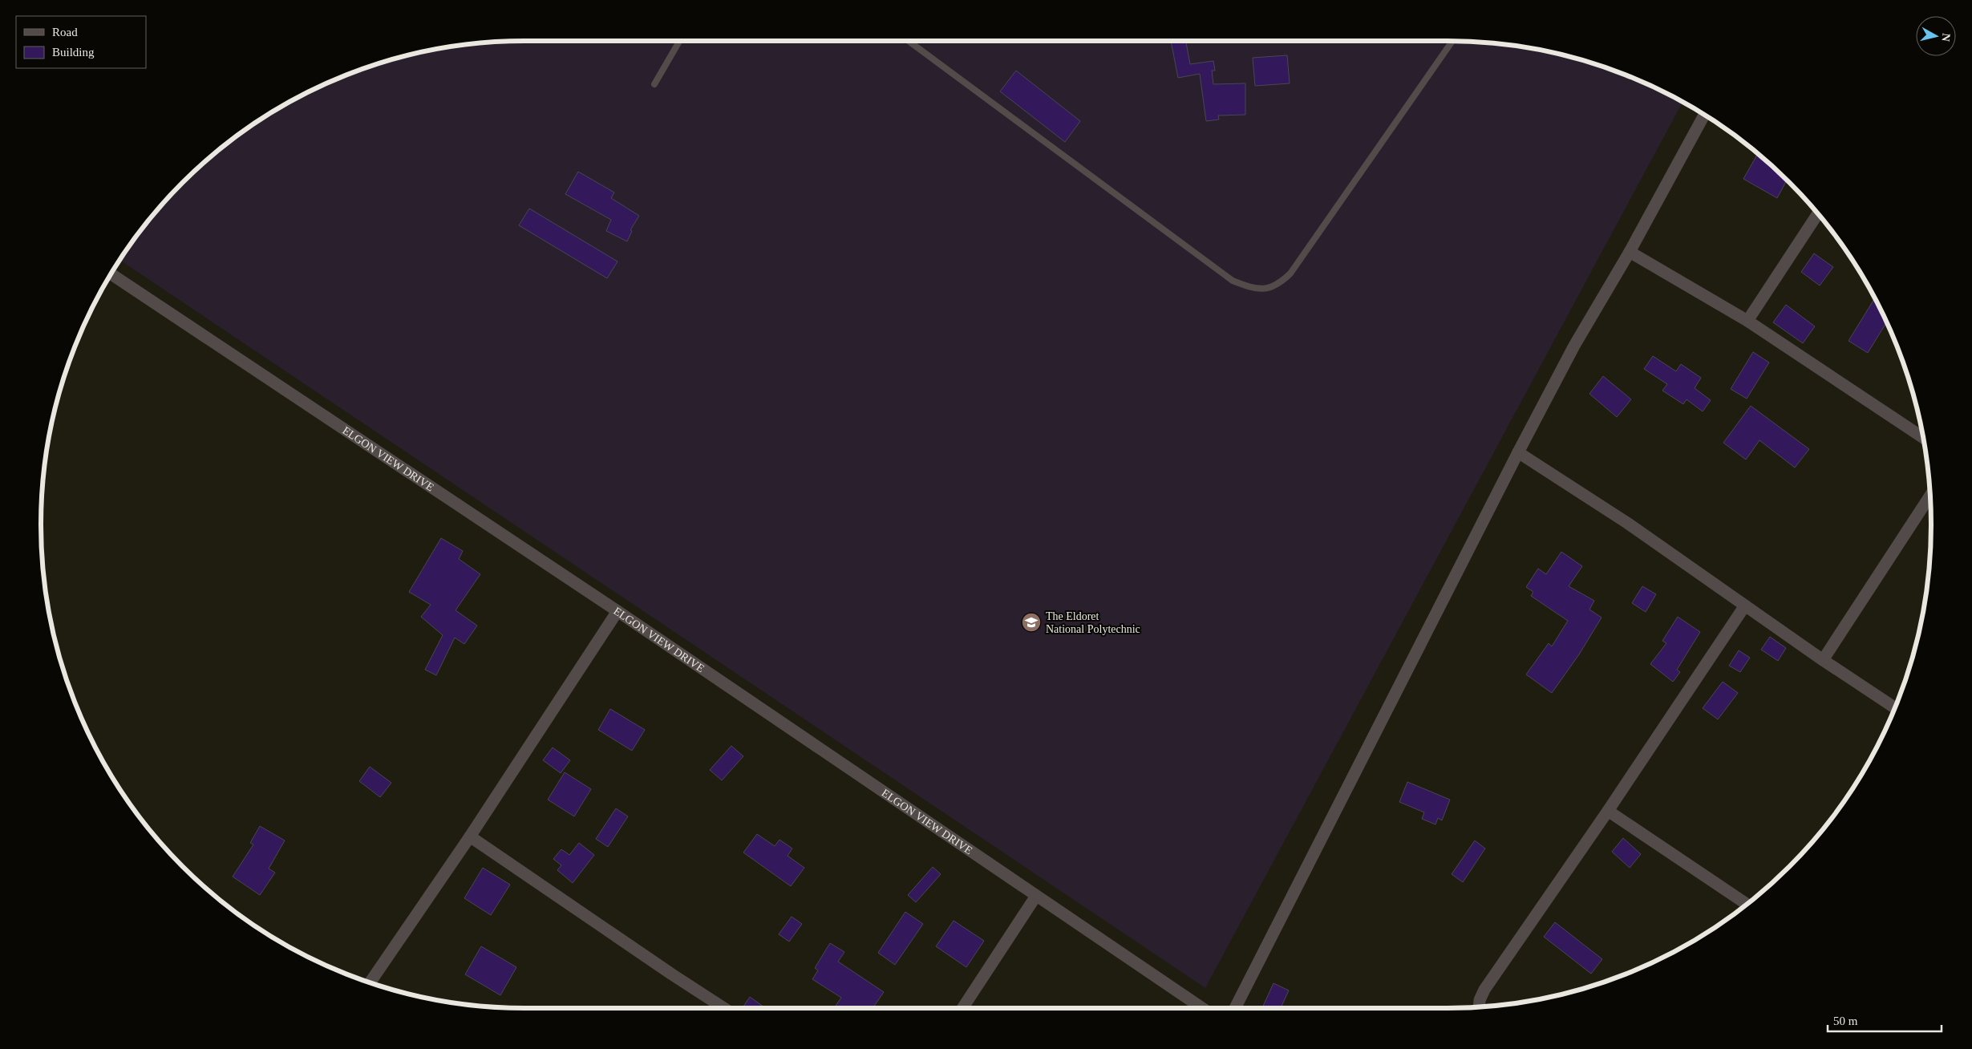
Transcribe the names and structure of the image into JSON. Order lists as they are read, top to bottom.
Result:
{
  "streets": {
    "street": ["ELGON VIEW DRIVE"]
  },
  "places": {
    "school or university": ["The Eldoret National Polytechnic"]
  },
  "legend": ["Road", "Building"],
  "scale_bar": "50 m",
  "north": "right"
}
